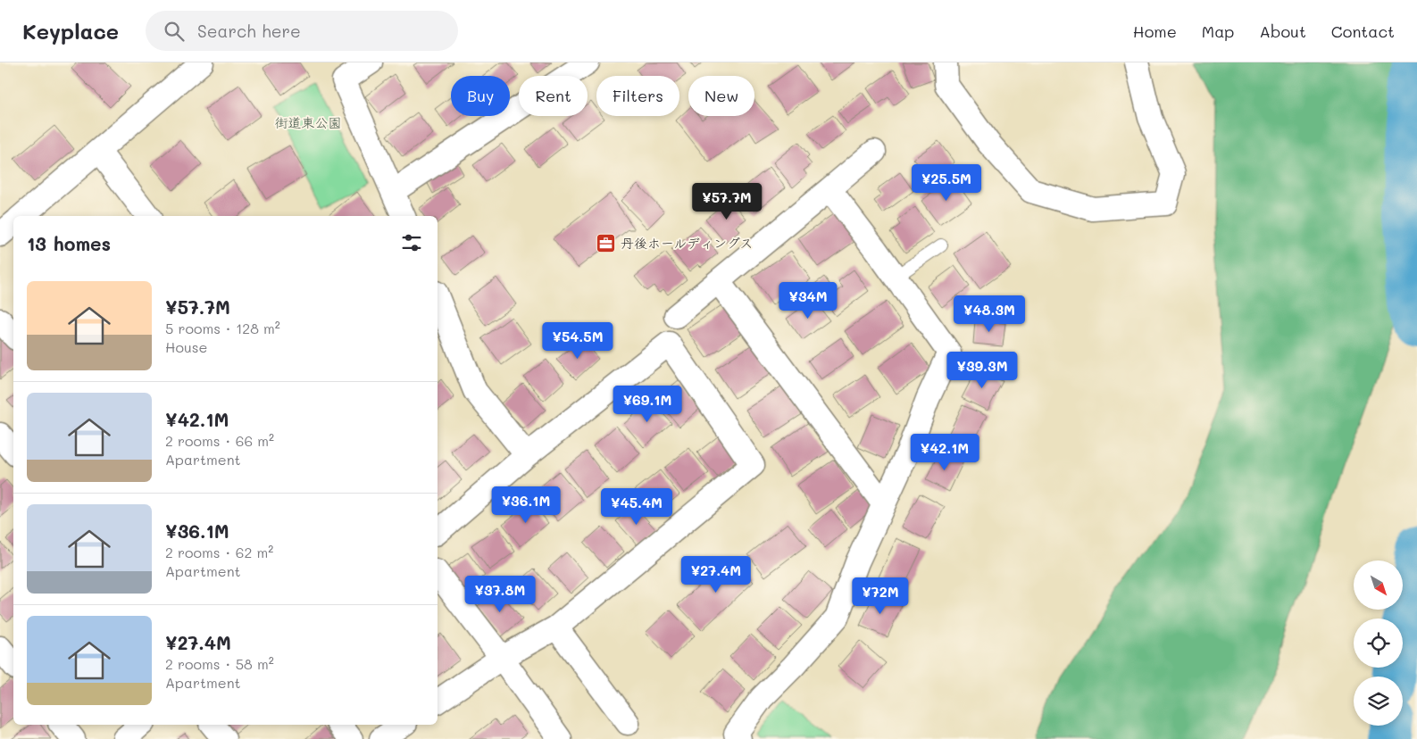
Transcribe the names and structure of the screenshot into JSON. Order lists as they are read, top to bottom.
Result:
{
  "parks": ["街道東公園"],
  "places": {
    "office": ["丹後ホールディングス"]
  },
  "north": "bottom right",
  "page": {
    "header": "Keyplace",
    "search": "Search here",
    "nav": [
      "Home",
      "Map",
      "About",
      "Contact"
    ],
    "chip": [
      "Buy",
      "Rent",
      "Filters",
      "New"
    ],
    "price": [
      "¥25.5M",
      "¥57.7M",
      "¥34M",
      "¥48.3M",
      "¥54.5M",
      "¥39.3M",
      "¥69.1M",
      "¥42.1M",
      "¥36.1M",
      "¥45.4M",
      "¥27.4M",
      "¥37.8M",
      "¥72M"
    ],
    "heading": "13 homes",
    "list": [
      {
        "name": "¥57.7M",
        "note": "5 rooms · 128 m² · House"
      },
      {
        "name": "¥42.1M",
        "note": "2 rooms · 66 m² · Apartment"
      },
      {
        "name": "¥36.1M",
        "note": "2 rooms · 62 m² · Apartment"
      },
      {
        "name": "¥27.4M",
        "note": "2 rooms · 58 m² · Apartment"
      }
    ]
  }
}
